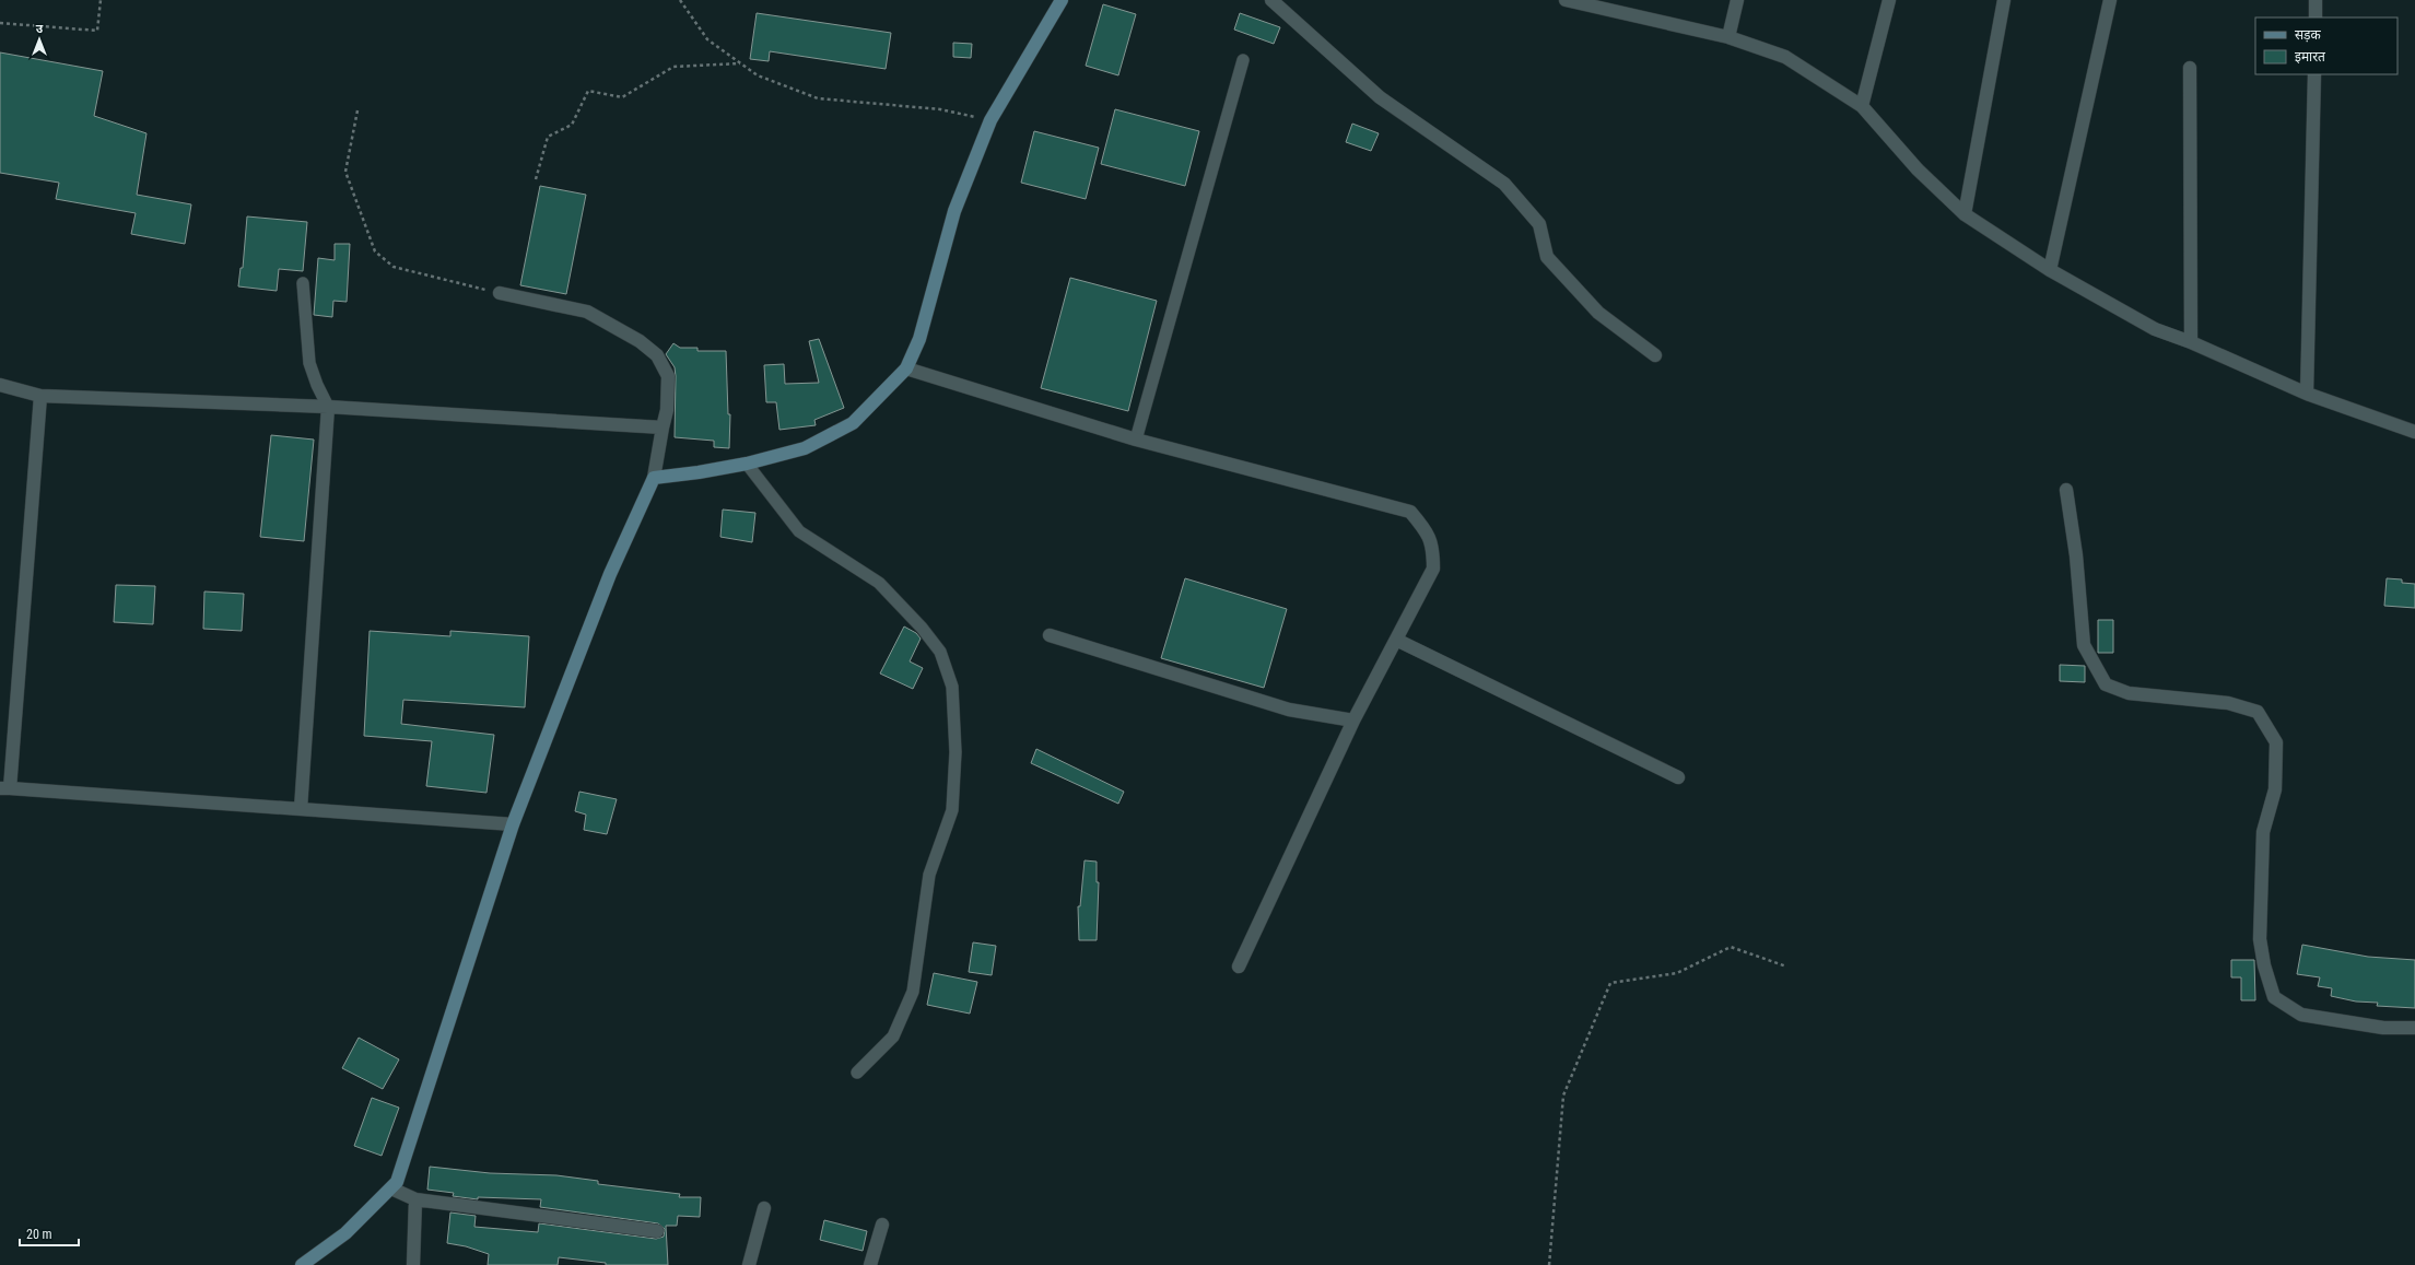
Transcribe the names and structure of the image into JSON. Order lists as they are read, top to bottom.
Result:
{
  "legend": ["सड़क", "इमारत"],
  "scale_bar": "20 m",
  "north": "top"
}
